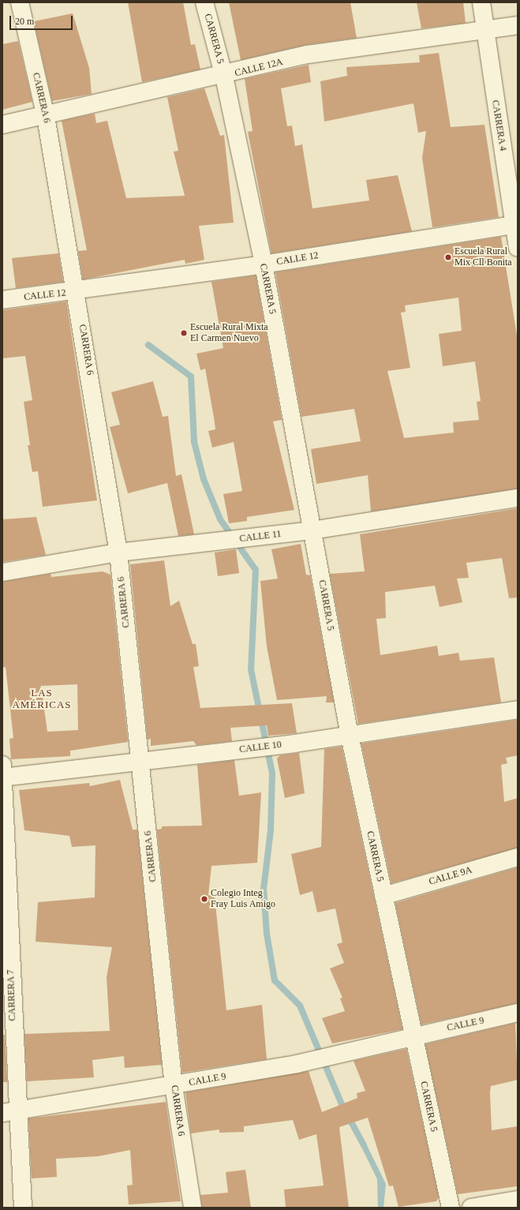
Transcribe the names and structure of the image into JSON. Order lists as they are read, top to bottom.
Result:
{
  "streets": {
    "street": [
      "CARRERA 5",
      "CALLE 12A",
      "CARRERA 6",
      "CARRERA 4",
      "CALLE 12",
      "CALLE 11",
      "CALLE 10",
      "CALLE 9A",
      "CARRERA 7",
      "CALLE 9"
    ]
  },
  "crossings": [
    ["CARRERA 5", "CALLE 12A"],
    ["CARRERA 5", "CALLE 12"],
    ["CARRERA 5", "CALLE 11"],
    ["CARRERA 5", "CALLE 10"],
    ["CARRERA 5", "CALLE 9A"],
    ["CARRERA 5", "CALLE 9"],
    ["CALLE 12A", "CARRERA 6"],
    ["CALLE 12A", "CARRERA 4"],
    ["CARRERA 6", "CALLE 12"],
    ["CARRERA 6", "CALLE 11"],
    ["CARRERA 6", "CALLE 10"],
    ["CARRERA 6", "CALLE 9"],
    ["CARRERA 4", "CALLE 12"],
    ["CALLE 10", "CARRERA 7"],
    ["CARRERA 7", "CALLE 9"]
  ],
  "districts": ["LAS AMÉRICAS"],
  "places": ["Escuela Rural Mix Cll Bonita", "Escuela Rural Mixta El Carmen Nuevo", "Colegio Integ Fray Luis Amigo"],
  "scale_bar": "20 m"
}
